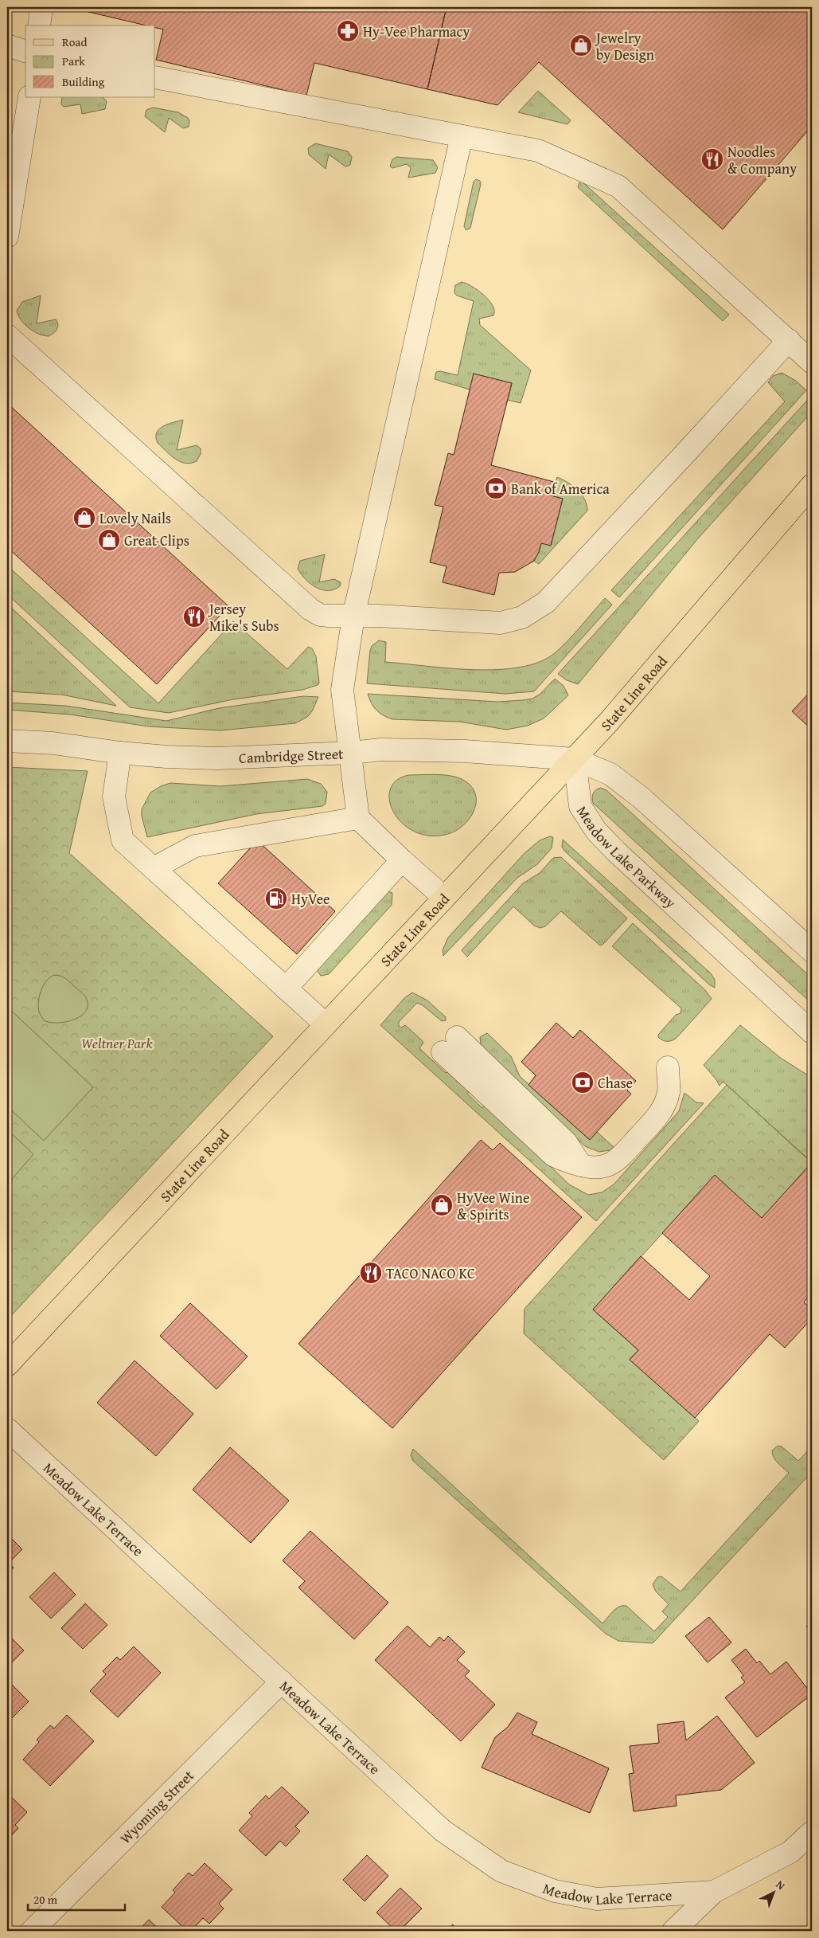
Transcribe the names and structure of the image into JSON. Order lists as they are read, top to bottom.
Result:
{
  "streets": {
    "main road": ["State Line Road"],
    "street": [
      "Cambridge Street",
      "Meadow Lake Parkway",
      "Meadow Lake Terrace",
      "Wyoming Street"
    ]
  },
  "crossings": [
    ["State Line Road", "Cambridge Street"],
    ["State Line Road", "Meadow Lake Parkway"],
    ["Cambridge Street", "Meadow Lake Parkway"],
    ["Meadow Lake Terrace", "Wyoming Street"]
  ],
  "parks": ["Weltner Park"],
  "places": {
    "pharmacy": ["Hy-Vee Pharmacy"],
    "shop": [
      "Jewelry by Design",
      "Lovely Nails",
      "Great Clips",
      "HyVee Wine & Spirits"
    ],
    "restaurant": ["Noodles & Company", "Jersey Mike's Subs", "TACO NACO KC"],
    "bank": ["Bank of America", "Chase"],
    "fuel station": ["HyVee"]
  },
  "legend": ["Road", "Park", "Building"],
  "scale_bar": "20 m",
  "north": "top right"
}
